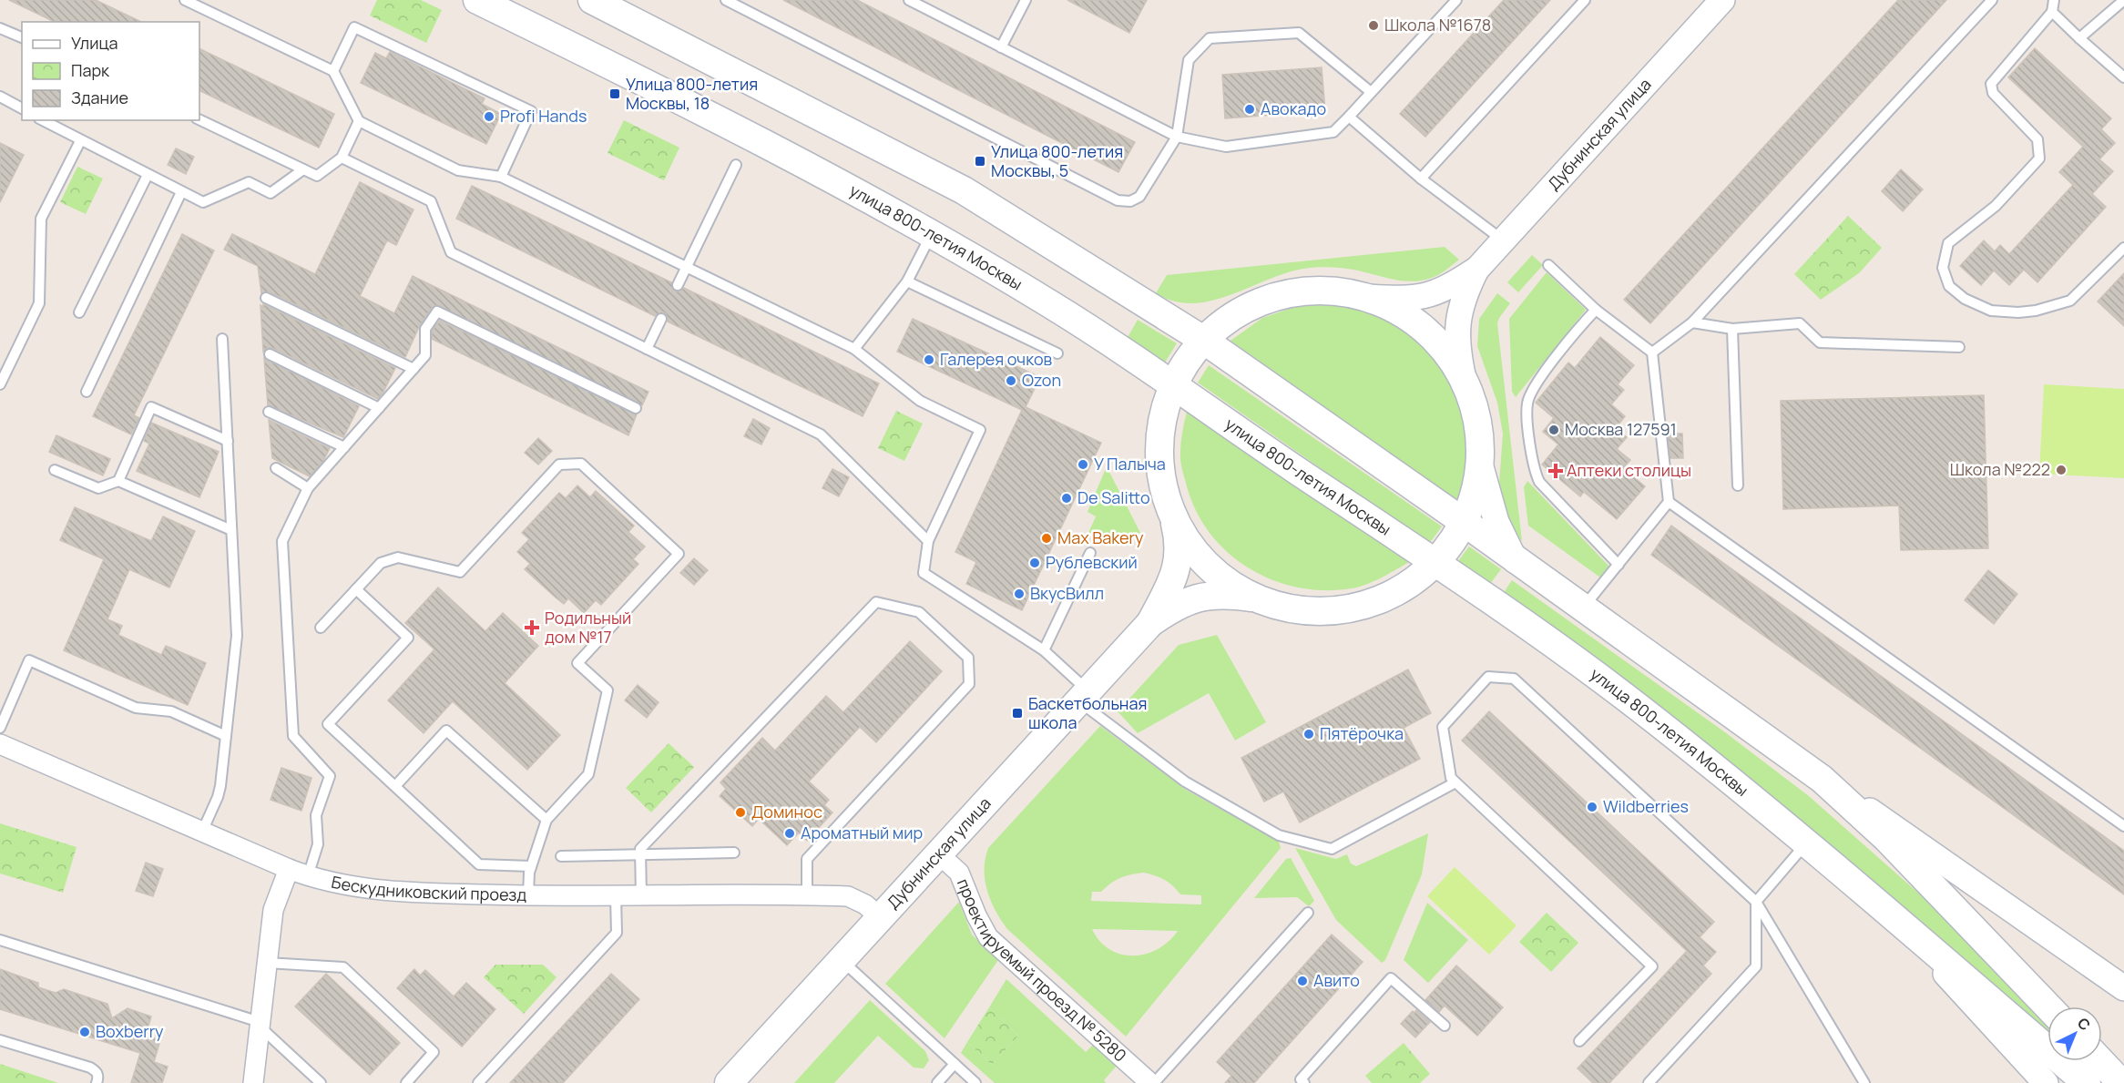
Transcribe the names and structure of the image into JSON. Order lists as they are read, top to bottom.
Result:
{
  "streets": {
    "main road": ["Дубнинская улица", "улица 800-летия Москвы"],
    "street": ["Бескудниковский проезд", "проектируемый проезд № 5280"]
  },
  "crossings": [
    ["Дубнинская улица", "Бескудниковский проезд"],
    ["Дубнинская улица", "проектируемый проезд № 5280"]
  ],
  "places": {
    "other": [
      "Школа №1678",
      "Авокадо",
      "Profi Hands",
      "Галерея очков",
      "Ozon",
      "Москва 127591",
      "У Палыча",
      "Школа №222",
      "De Salitto",
      "Max Bakery",
      "Рублевский",
      "ВкусВилл",
      "Пятёрочка",
      "Wildberries",
      "Доминос",
      "Ароматный мир",
      "Авито",
      "Boxberry"
    ],
    "transit": ["Улица 800-летия Москвы, 18", "Улица 800-летия Москвы, 5", "Баскетбольная школа"],
    "health": ["Аптеки столицы", "Родильный дом №17"]
  },
  "legend": ["Улица", "Парк", "Здание"],
  "north": "top right"
}
